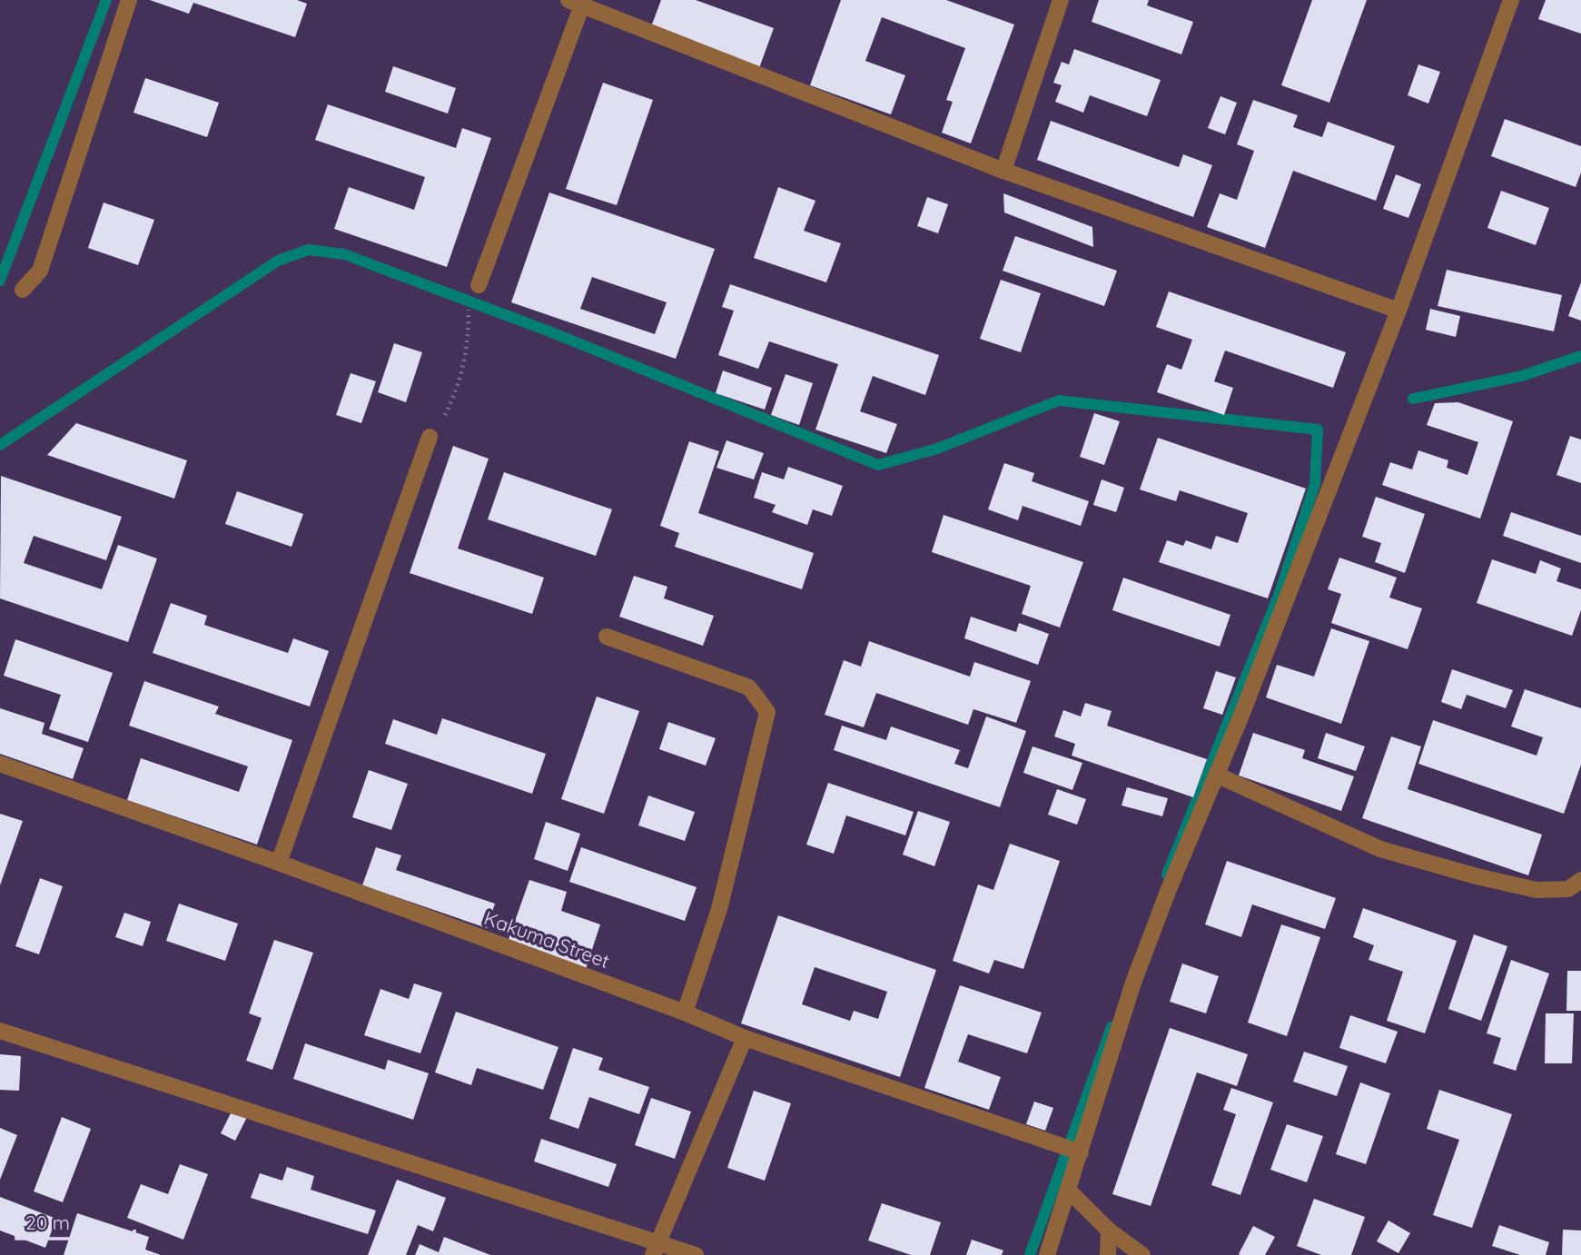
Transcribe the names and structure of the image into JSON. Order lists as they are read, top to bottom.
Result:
{
  "streets": {
    "street": ["Kakuma Street"]
  },
  "scale_bar": "20 m"
}
